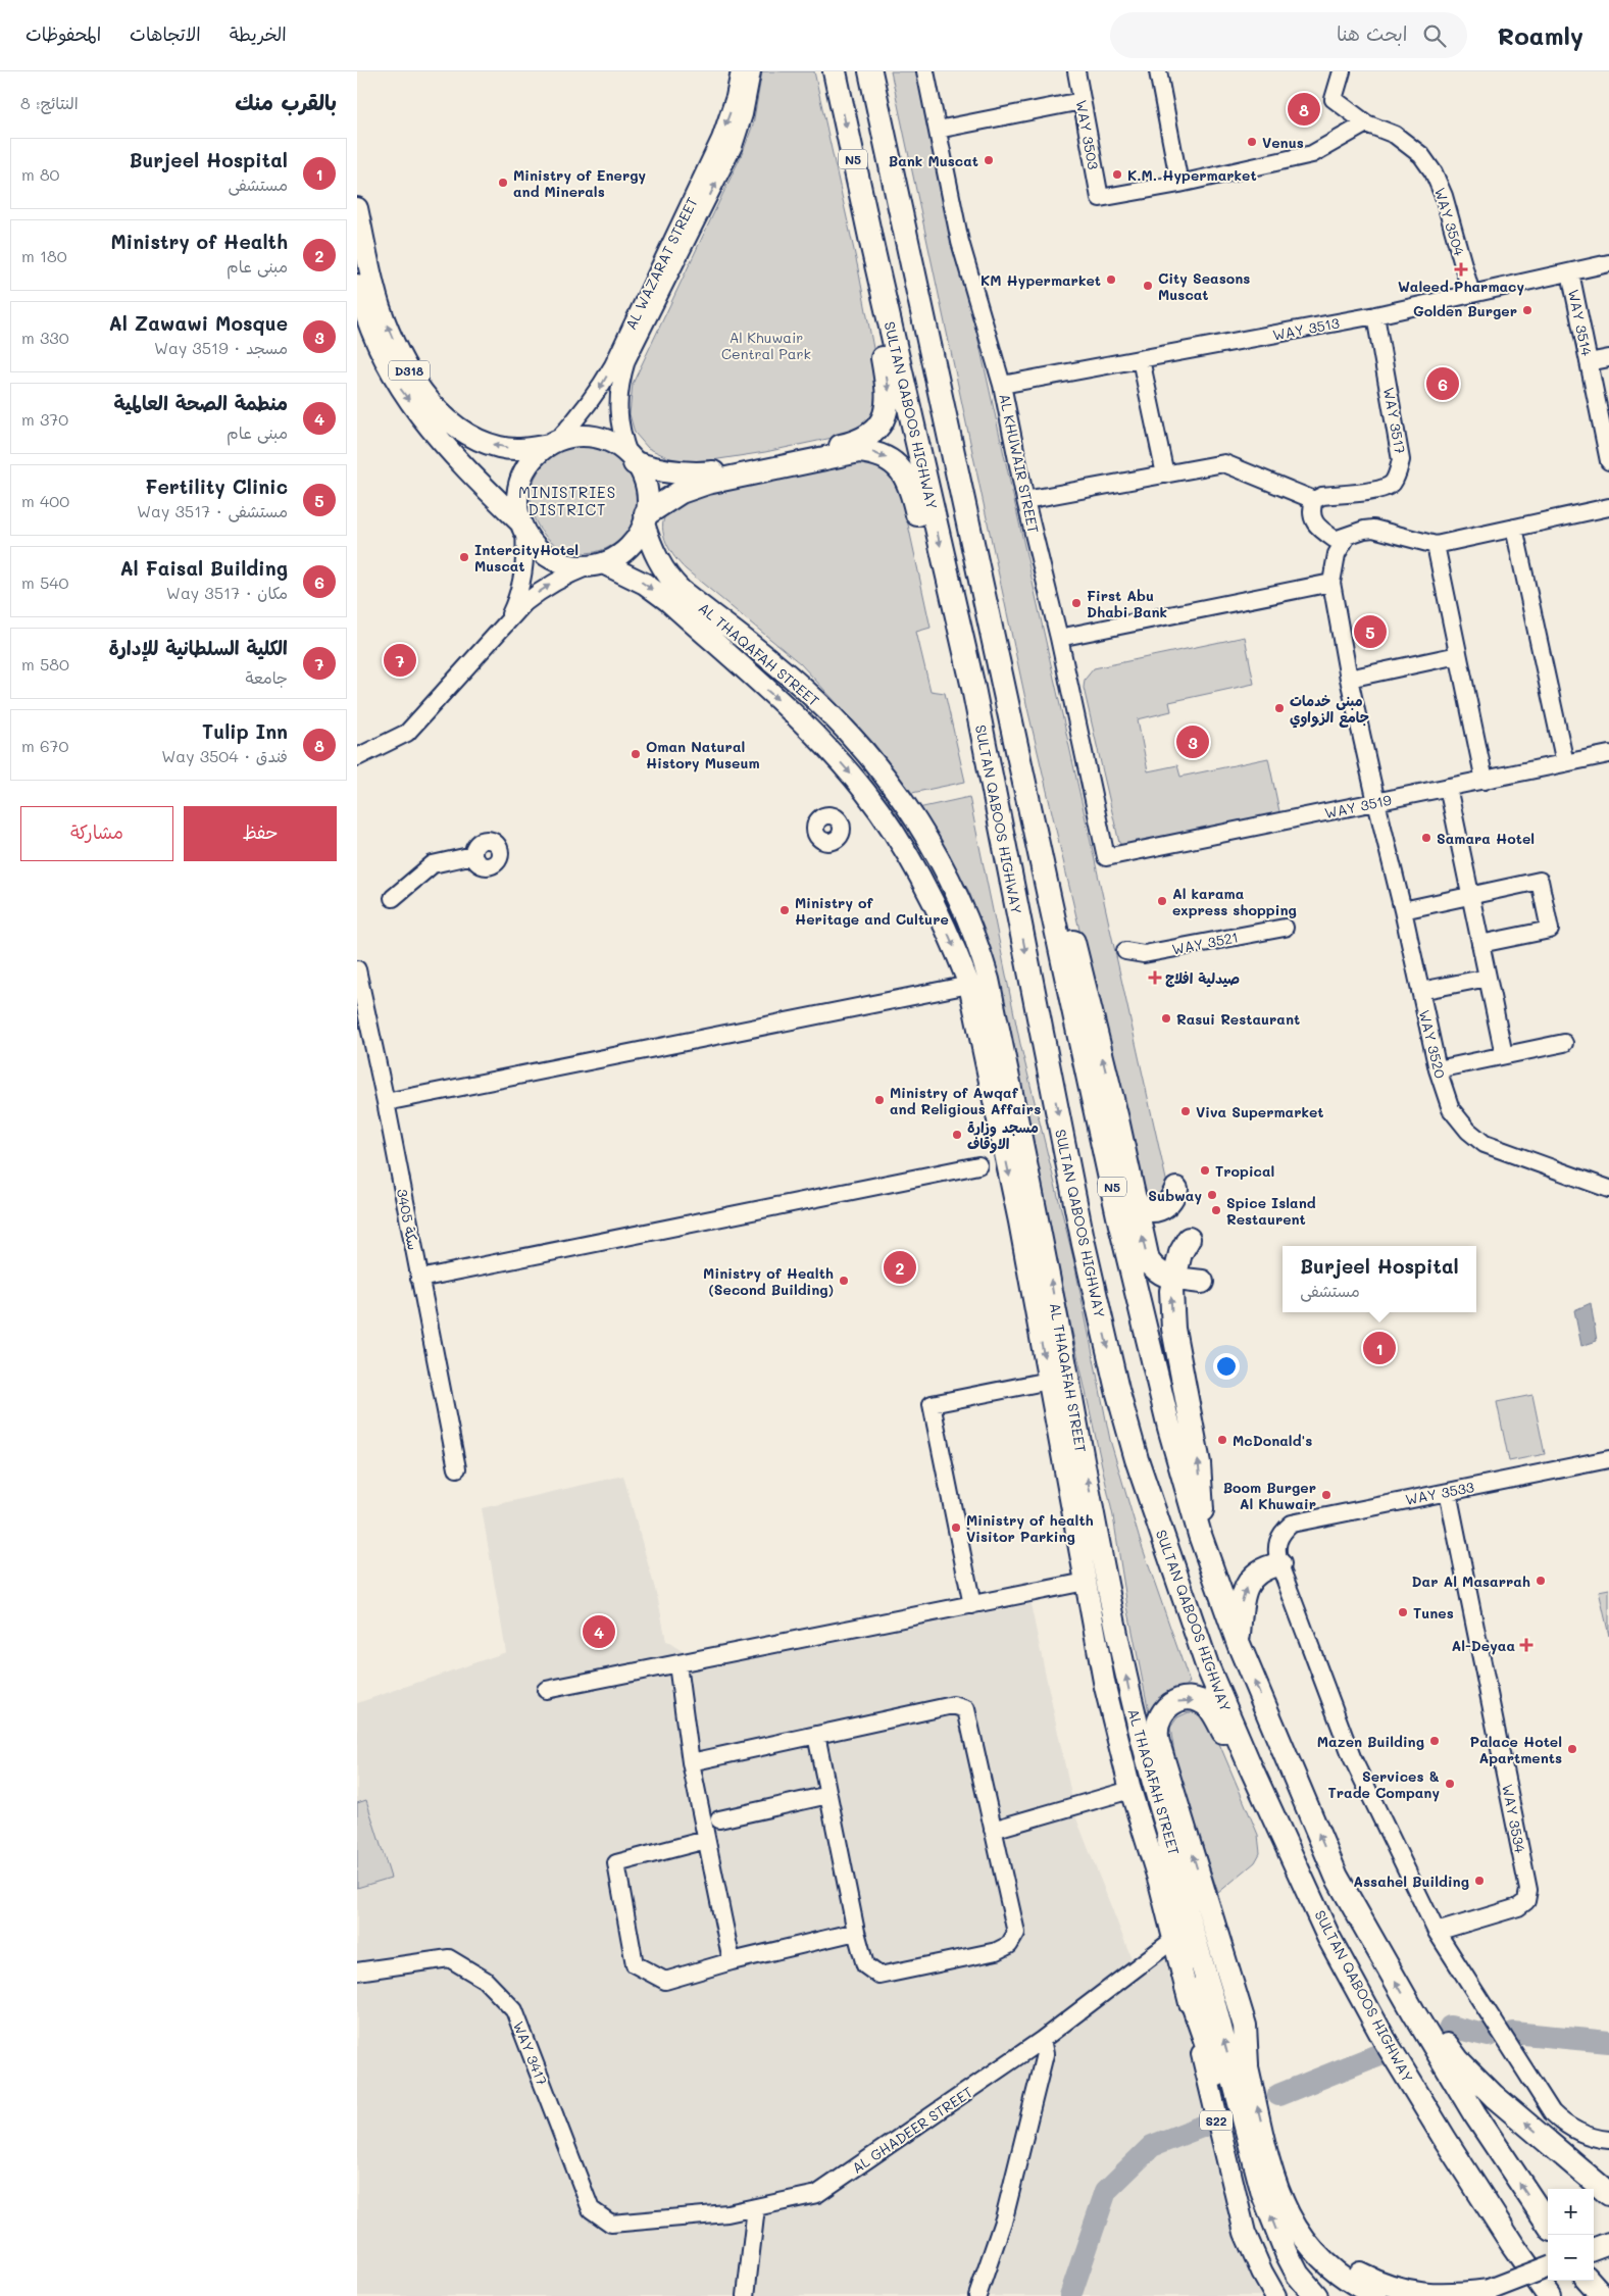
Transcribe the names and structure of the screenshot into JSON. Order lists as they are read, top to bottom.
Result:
{
  "streets": {
    "highway": ["N5", "SULTAN QABOOS HIGHWAY"],
    "main road": ["D318", "AL THAQAFAH STREET", "S22"],
    "street": [
      "WAY 3503",
      "WAY 3504",
      "AL WAZARAT STREET",
      "WAY 3514",
      "WAY 3513",
      "WAY 3517",
      "AL KHUWAIR STREET",
      "WAY 3519",
      "WAY 3521",
      "WAY 3520",
      "سكة 3405",
      "WAY 3533",
      "WAY 3534",
      "WAY 3417",
      "AL GHADEER STREET"
    ]
  },
  "crossings": [
    ["WAY 3504", "WAY 3513"],
    ["AL WAZARAT STREET", "D318"],
    ["AL WAZARAT STREET", "AL THAQAFAH STREET"],
    ["WAY 3514", "WAY 3513"],
    ["WAY 3513", "WAY 3517"],
    ["WAY 3513", "AL KHUWAIR STREET"],
    ["D318", "AL THAQAFAH STREET"],
    ["AL KHUWAIR STREET", "WAY 3519"],
    ["AL THAQAFAH STREET", "S22"],
    ["AL THAQAFAH STREET", "AL GHADEER STREET"],
    ["WAY 3519", "WAY 3520"],
    ["WAY 3533", "WAY 3534"],
    ["WAY 3417", "AL GHADEER STREET"],
    ["S22", "AL GHADEER STREET"]
  ],
  "districts": ["MINISTRIES DISTRICT"],
  "parks": ["Al Khuwair Central Park"],
  "places": {
    "other": [
      "Venus",
      "Bank Muscat",
      "K.M. Hypermarket",
      "Ministry of Energy and Minerals",
      "KM Hypermarket",
      "City Seasons Muscat",
      "Golden Burger",
      "IntercityHotel Muscat",
      "First Abu Dhabi Bank",
      "مبنى خدمات جامع الزواوي",
      "Oman Natural History Museum",
      "Samara Hotel",
      "Al karama express shopping",
      "Ministry of Heritage and Culture",
      "Rasui Restaurant",
      "Ministry of Awqaf and Religious Affairs",
      "Viva Supermarket",
      "مسجد وزارة الاوقاف",
      "Tropical",
      "Subway",
      "Spice Island Restaurent",
      "Ministry of Health (Second Building)",
      "McDonald's",
      "Boom Burger Al Khuwair",
      "Ministry of health Visitor Parking",
      "Dar Al Masarrah",
      "Tunes",
      "Mazen Building",
      "Palace Hotel Apartments",
      "Services & Trade Company",
      "Assahel Building"
    ],
    "health": ["Waleed Pharmacy", "صيدلية افلاج", "Al-Deyaa"]
  },
  "page": {
    "header": "Roamly",
    "search": "ابحث هنا",
    "nav": ["الخريطة", "الاتجاهات", "المحفوظات"],
    "heading": ["بالقرب منك", "النتائج: 8"],
    "pins": [
      "8",
      "6",
      "5",
      "7",
      "3",
      "2",
      "1",
      "4"
    ],
    "list": [
      {
        "mark": "1",
        "name": "Burjeel Hospital",
        "note": "مستشفى",
        "value": "80 m"
      },
      {
        "mark": "2",
        "name": "Ministry of Health",
        "note": "مبنى عام",
        "value": "180 m"
      },
      {
        "mark": "3",
        "name": "Al Zawawi Mosque",
        "note": "مسجد · Way 3519",
        "value": "330 m"
      },
      {
        "mark": "4",
        "name": "منطمة الصحة العالمية",
        "note": "مبنى عام",
        "value": "370 m"
      },
      {
        "mark": "5",
        "name": "Fertility Clinic",
        "note": "مستشفى · Way 3517",
        "value": "400 m"
      },
      {
        "mark": "6",
        "name": "Al Faisal Building",
        "note": "مكان · Way 3517",
        "value": "540 m"
      },
      {
        "mark": "7",
        "name": "الكلية السلطانية للإدارة",
        "note": "جامعة",
        "value": "580 m"
      },
      {
        "mark": "8",
        "name": "Tulip Inn",
        "note": "فندق · Way 3504",
        "value": "670 m"
      }
    ],
    "buttons": ["حفظ", "مشاركة"],
    "popup": ["Burjeel Hospital", "مستشفى"],
    "map_buttons": ["+", "−"]
  }
}
